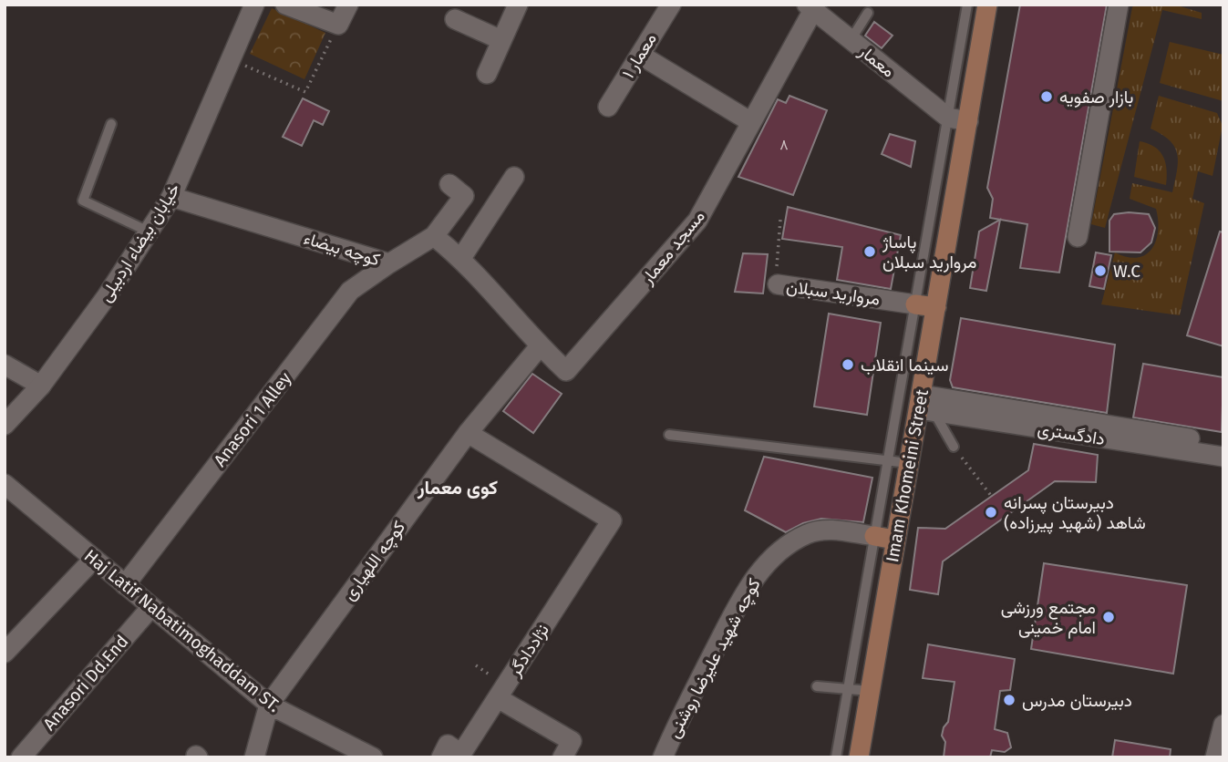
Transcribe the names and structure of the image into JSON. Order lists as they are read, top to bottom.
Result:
{
  "streets": {
    "main road": ["Imam Khomeini Street"],
    "street": [
      "معمار ۱",
      "معمار",
      "خیابان بیضاء اردبیلی",
      "مسجد معمار",
      "کوچه بیضاء",
      "مروارید سبلان",
      "Anasori 1 Alley",
      "دادگستری",
      "کوچه اللهیاری",
      "Haj Latif Nabatimoghaddam ST.",
      "نژاددادگر",
      "کوچه شهید علیرضا روشنی",
      "Anasori Dd.End"
    ]
  },
  "crossings": [
    ["معمار", "مسجد معمار"],
    ["خیابان بیضاء اردبیلی", "کوچه بیضاء"],
    ["مسجد معمار", "کوچه اللهیاری"],
    ["کوچه بیضاء", "Anasori 1 Alley"],
    ["Anasori 1 Alley", "Haj Latif Nabatimoghaddam ST."],
    ["کوچه اللهیاری", "Haj Latif Nabatimoghaddam ST."],
    ["کوچه اللهیاری", "نژاددادگر"],
    ["Haj Latif Nabatimoghaddam ST.", "Anasori Dd.End"]
  ],
  "districts": ["کوی معمار"],
  "places": [
    "بازار صفویه",
    "پاساژ مروارید سبلان",
    "W.C",
    "سینما انقلاب",
    "دبیرستان پسرانه شاهد (شهید پیرزاده)",
    "مجتمع ورزشی امام خمینی",
    "دبیرستان مدرس"
  ],
  "house_numbers": ["۸"]
}
